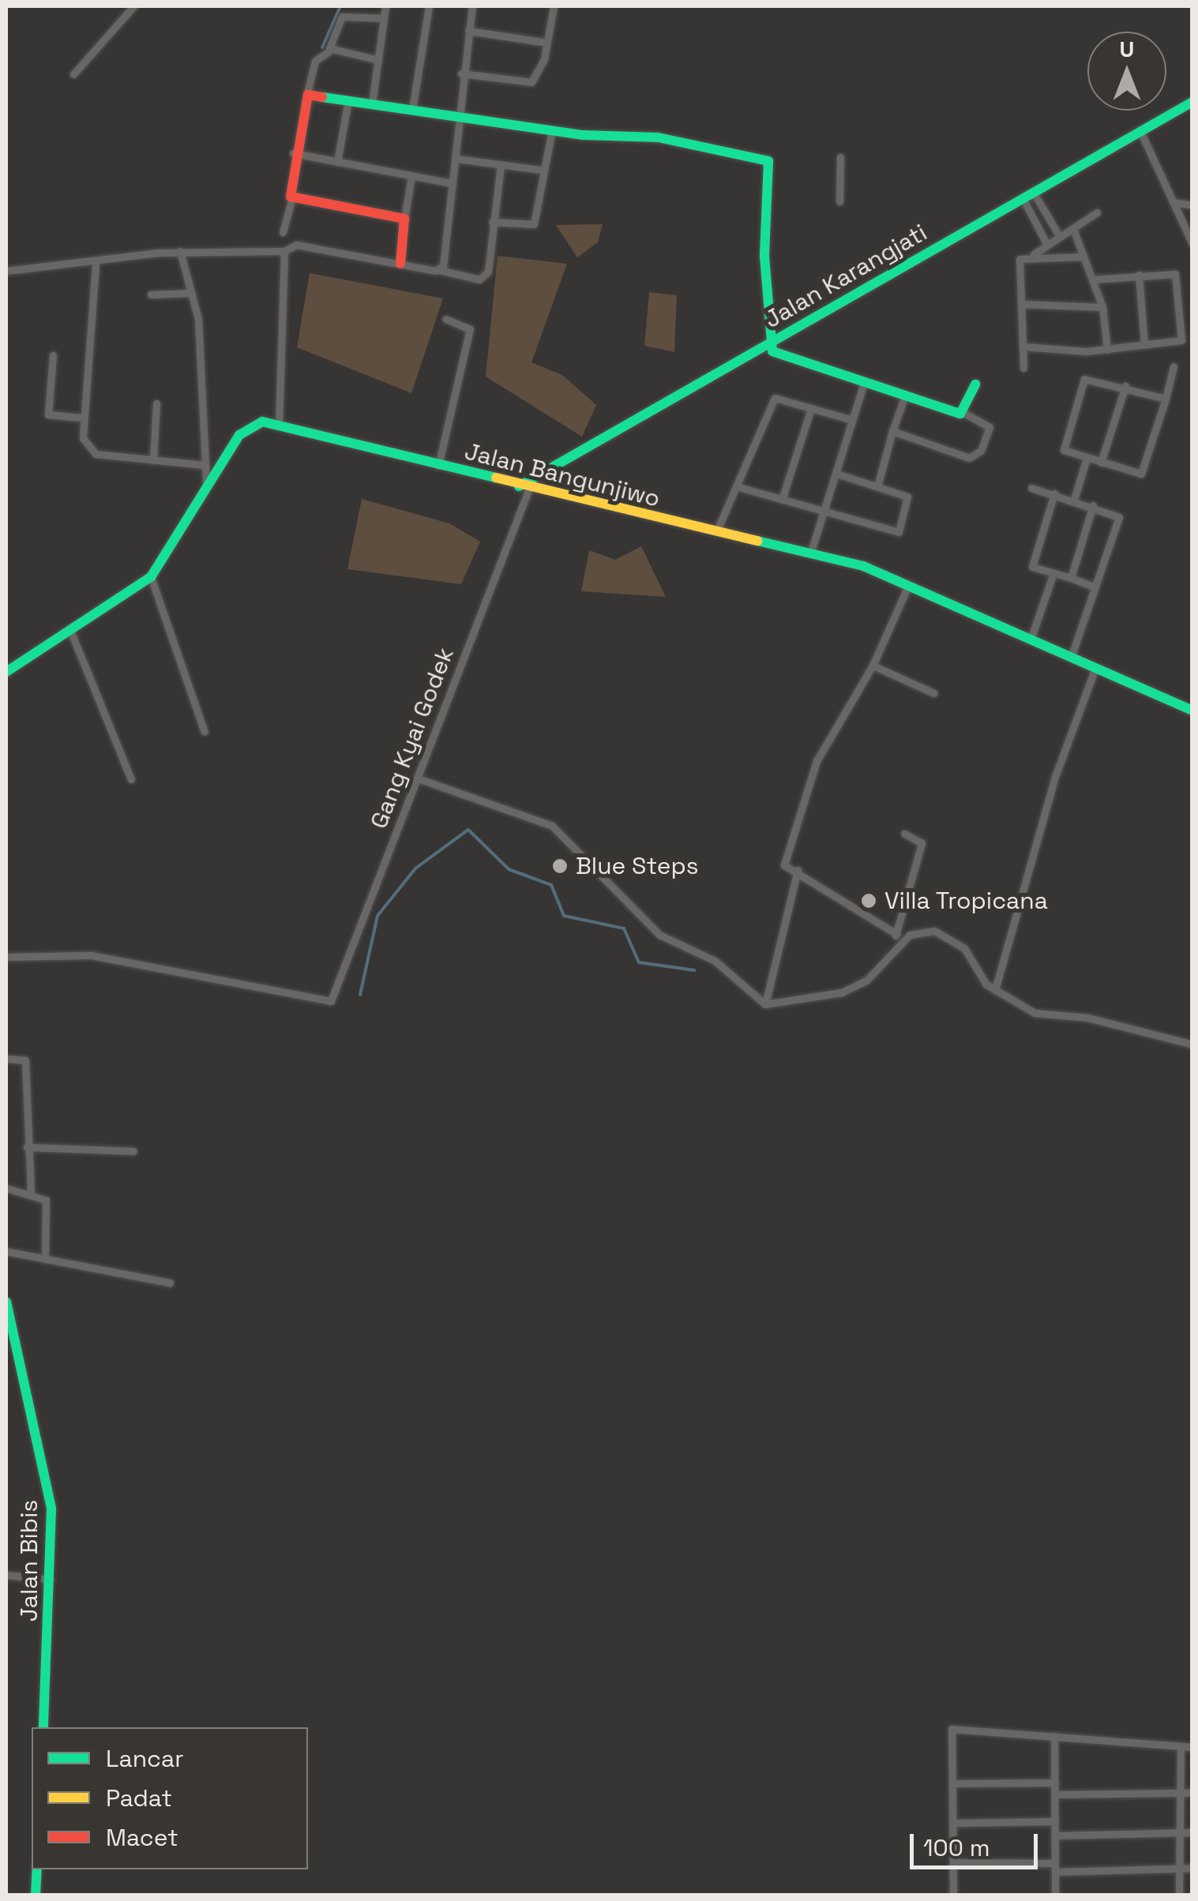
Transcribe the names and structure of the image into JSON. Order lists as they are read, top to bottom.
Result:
{
  "streets": {
    "street": [
      "Jalan Karangjati",
      "Jalan Bangunjiwo",
      "Gang Kyai Godek",
      "Jalan Bibis"
    ]
  },
  "crossings": [
    ["Jalan Karangjati", "Jalan Bangunjiwo"],
    ["Jalan Karangjati", "Gang Kyai Godek"],
    ["Jalan Bangunjiwo", "Gang Kyai Godek"]
  ],
  "places": ["Blue Steps", "Villa Tropicana"],
  "legend": ["Lancar", "Padat", "Macet"],
  "scale_bar": "100 m",
  "north": "top"
}
